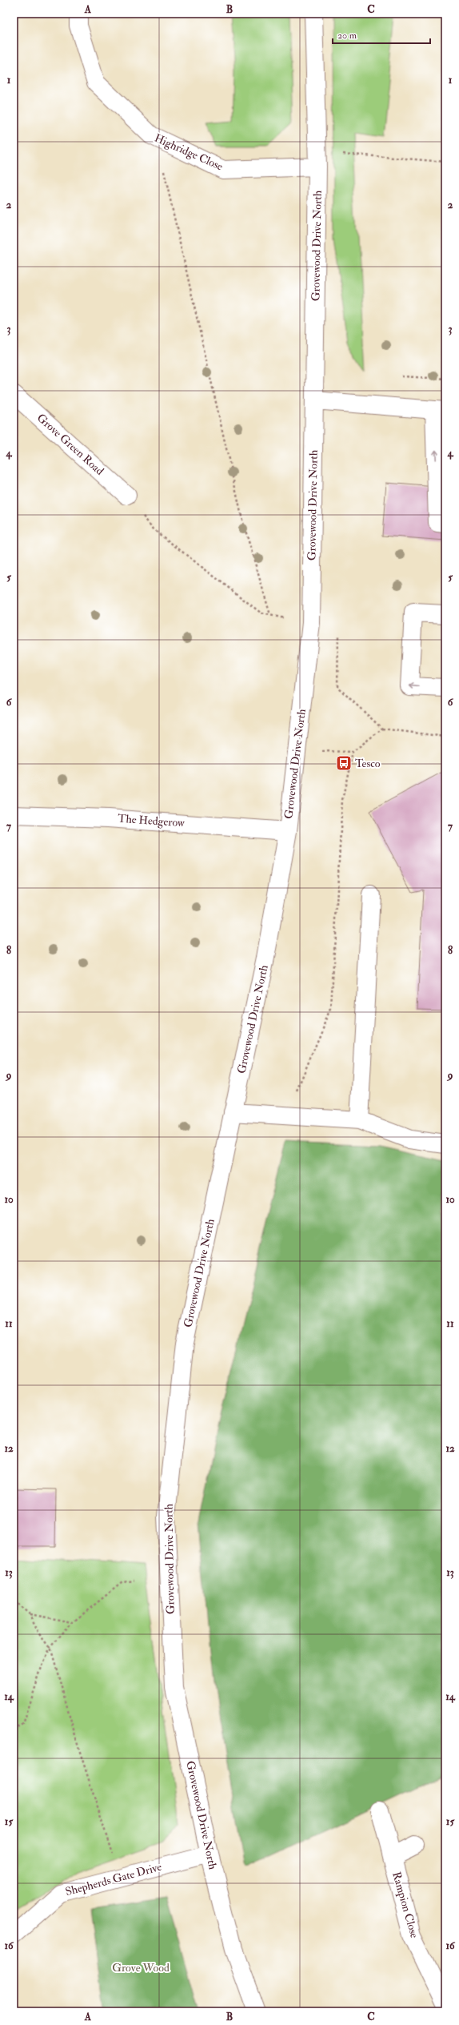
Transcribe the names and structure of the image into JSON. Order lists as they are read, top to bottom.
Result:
{
  "streets": {
    "street": [
      "Highridge Close",
      "Grovewood Drive North",
      "Grove Green Road",
      "The Hedgerow",
      "Shepherds Gate Drive",
      "Rampion Close"
    ]
  },
  "crossings": [
    ["Highridge Close", "Grovewood Drive North"],
    ["Grovewood Drive North", "The Hedgerow"],
    ["Grovewood Drive North", "Shepherds Gate Drive"]
  ],
  "parks": ["Grove Wood"],
  "places": {
    "bus stop": ["Tesco"]
  },
  "scale_bar": "20 m",
  "grid": {
    "columns": ["A", "B", "C"],
    "rows": [
      "1",
      "2",
      "3",
      "4",
      "5",
      "6",
      "7",
      "8",
      "9",
      "10",
      "11",
      "12",
      "13",
      "14",
      "15",
      "16"
    ]
  }
}
